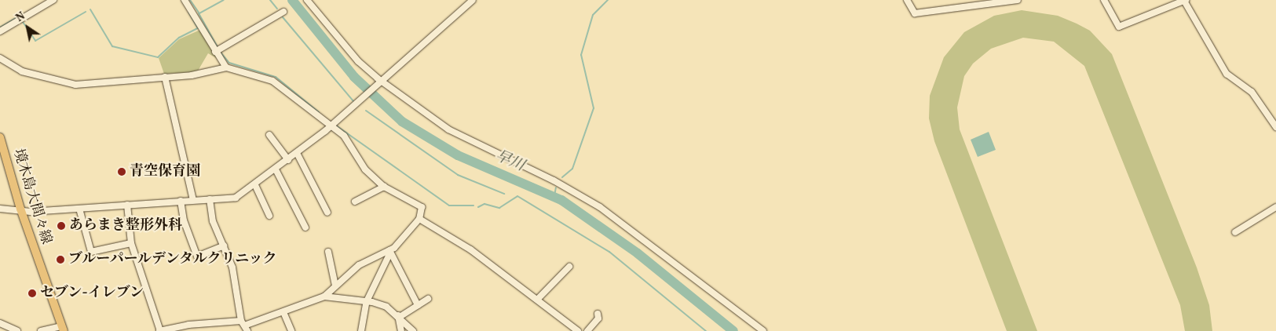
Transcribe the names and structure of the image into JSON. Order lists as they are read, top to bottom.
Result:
{
  "streets": {
    "main road": ["境木島大間々線"]
  },
  "water": ["早川"],
  "places": [
    "青空保育園",
    "あらまき整形外科",
    "ブルーパールデンタルクリニック",
    "セブン-イレブン"
  ],
  "north": "top left"
}
